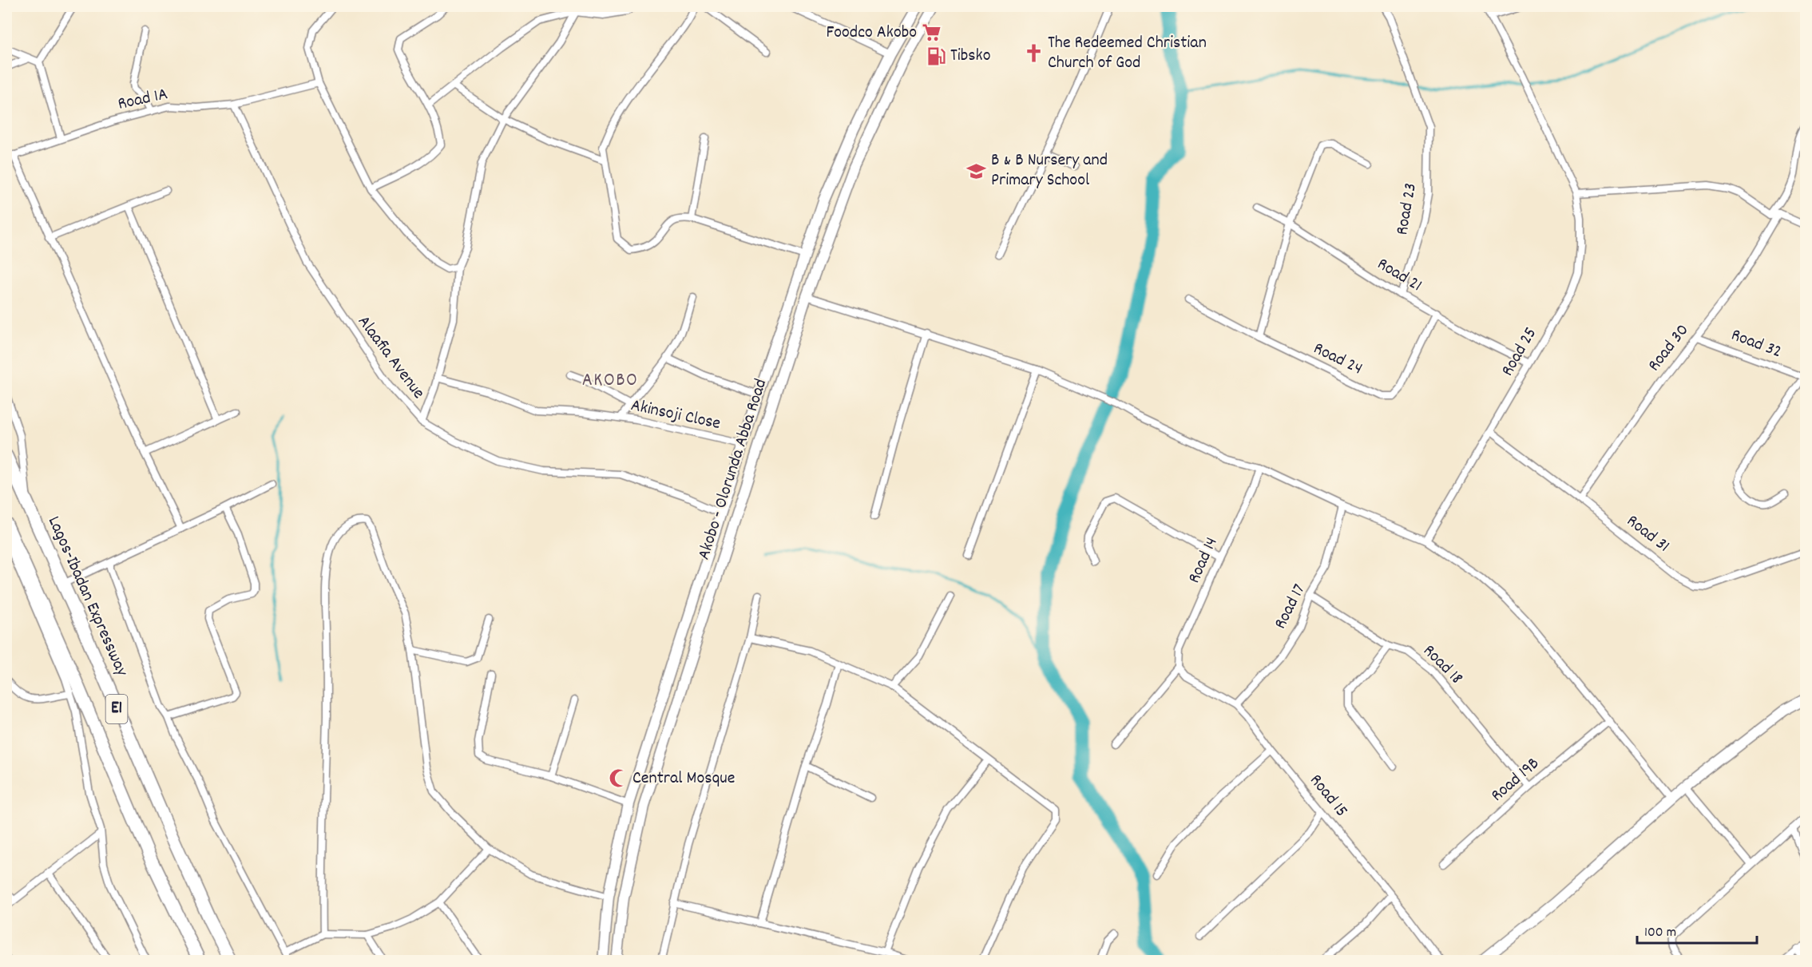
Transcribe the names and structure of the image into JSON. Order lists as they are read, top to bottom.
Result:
{
  "streets": {
    "highway": ["Lagos-Ibadan Expressway", "E1"],
    "main road": ["Akobo - Olorunda Abba Road"],
    "street": [
      "Road 1A",
      "Road 23",
      "Road 21",
      "Road 32",
      "Road 30",
      "Road 25",
      "Alaafia Avenue",
      "Road 24",
      "Akinsoji Close",
      "Road 31",
      "Road 14",
      "Road 17",
      "Road 18",
      "Road 19B",
      "Road 15"
    ]
  },
  "crossings": [
    ["Road 1A", "Alaafia Avenue"],
    ["Road 23", "Road 21"],
    ["Road 21", "Road 25"],
    ["Road 21", "Road 24"],
    ["Road 32", "Road 30"],
    ["Road 30", "Road 31"],
    ["Road 25", "Road 31"],
    ["Alaafia Avenue", "Akobo - Olorunda Abba Road"],
    ["Akinsoji Close", "Akobo - Olorunda Abba Road"],
    ["Road 14", "Road 15"],
    ["Road 17", "Road 18"],
    ["Road 17", "Road 15"],
    ["Road 18", "Road 19B"]
  ],
  "districts": ["AKOBO"],
  "places": {
    "supermarket": ["Foodco Akobo"],
    "church": ["The Redeemed Christian Church of God"],
    "fuel station": ["Tibsko"],
    "school or university": ["B & B Nursery and Primary School"],
    "mosque": ["Central Mosque"]
  },
  "scale_bar": "100 m"
}
